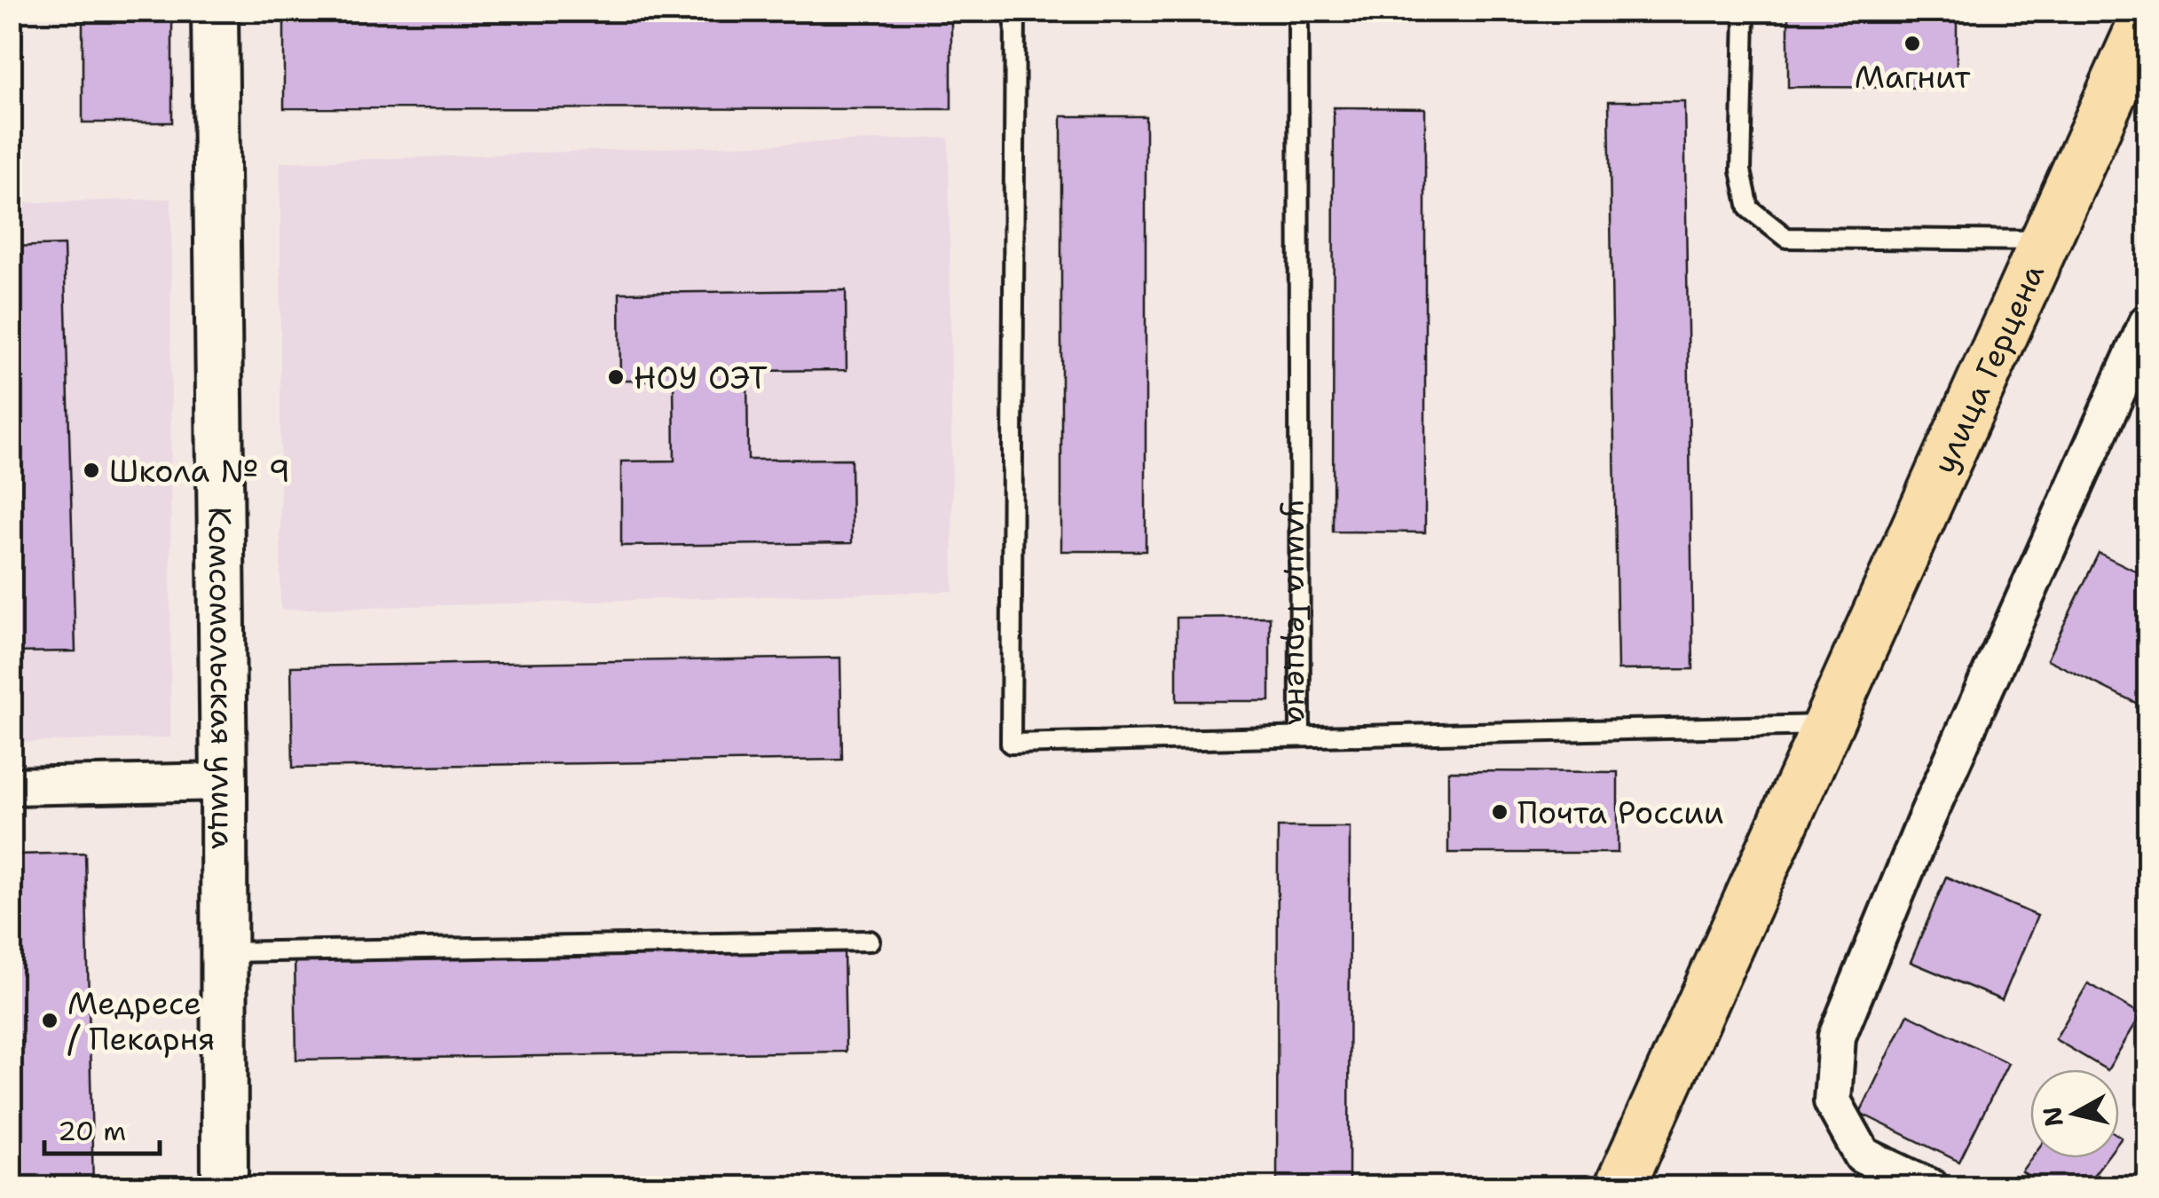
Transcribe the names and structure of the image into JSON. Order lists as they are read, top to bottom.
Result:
{
  "streets": {
    "main road": ["улица Герцена"],
    "street": ["Комсомольская улица"]
  },
  "places": [
    "Магнит",
    "НОУ ОЭТ",
    "Школа № 9",
    "Почта России",
    "Медресе / Пекарня"
  ],
  "scale_bar": "20 m",
  "north": "left"
}
